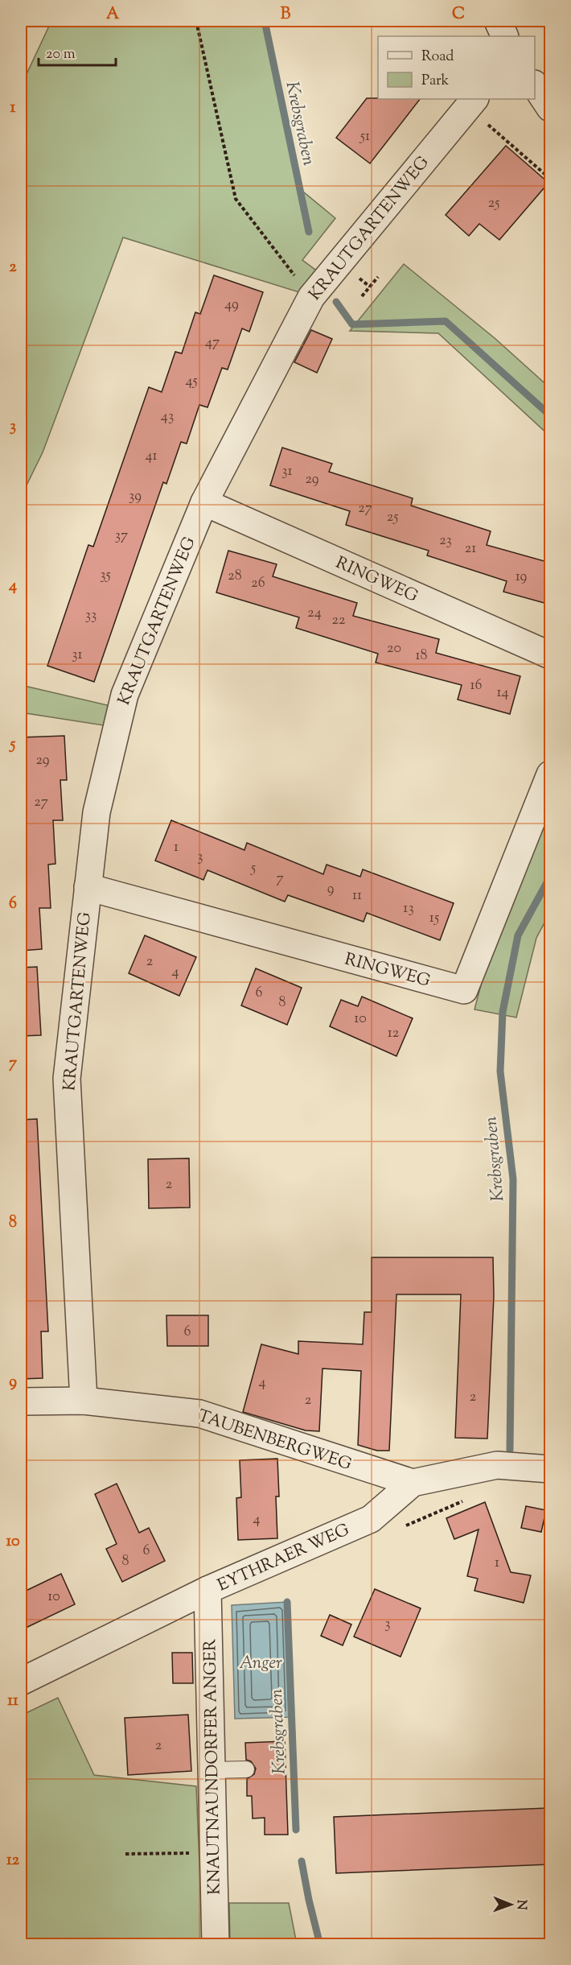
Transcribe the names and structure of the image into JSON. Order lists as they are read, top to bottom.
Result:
{
  "streets": {
    "street": [
      "KRAUTGARTENWEG",
      "RINGWEG",
      "TAUBENBERGWEG",
      "EYTHRAER WEG",
      "KNAUTNAUNDORFER ANGER"
    ]
  },
  "crossings": [
    ["KRAUTGARTENWEG", "RINGWEG"],
    ["KRAUTGARTENWEG", "TAUBENBERGWEG"],
    ["TAUBENBERGWEG", "EYTHRAER WEG"],
    ["EYTHRAER WEG", "KNAUTNAUNDORFER ANGER"]
  ],
  "water": ["Krebsgraben", "Anger"],
  "house_numbers": [
    "51",
    "25",
    "49",
    "47",
    "45",
    "43",
    "41",
    "31",
    "29",
    "39",
    "27",
    "25",
    "37",
    "23",
    "21",
    "35",
    "28",
    "19",
    "26",
    "24",
    "33",
    "22",
    "20",
    "31",
    "18",
    "16",
    "14",
    "29",
    "27",
    "1",
    "3",
    "5",
    "7",
    "9",
    "11",
    "13",
    "15",
    "2",
    "4",
    "6",
    "8",
    "10",
    "12",
    "2",
    "6",
    "4",
    "2",
    "2",
    "4",
    "6",
    "8",
    "1",
    "10",
    "3",
    "2"
  ],
  "legend": ["Road", "Park"],
  "scale_bar": "20 m",
  "north": "right",
  "grid": {
    "columns": ["A", "B", "C"],
    "rows": [
      "1",
      "2",
      "3",
      "4",
      "5",
      "6",
      "7",
      "8",
      "9",
      "10",
      "11",
      "12"
    ]
  }
}
